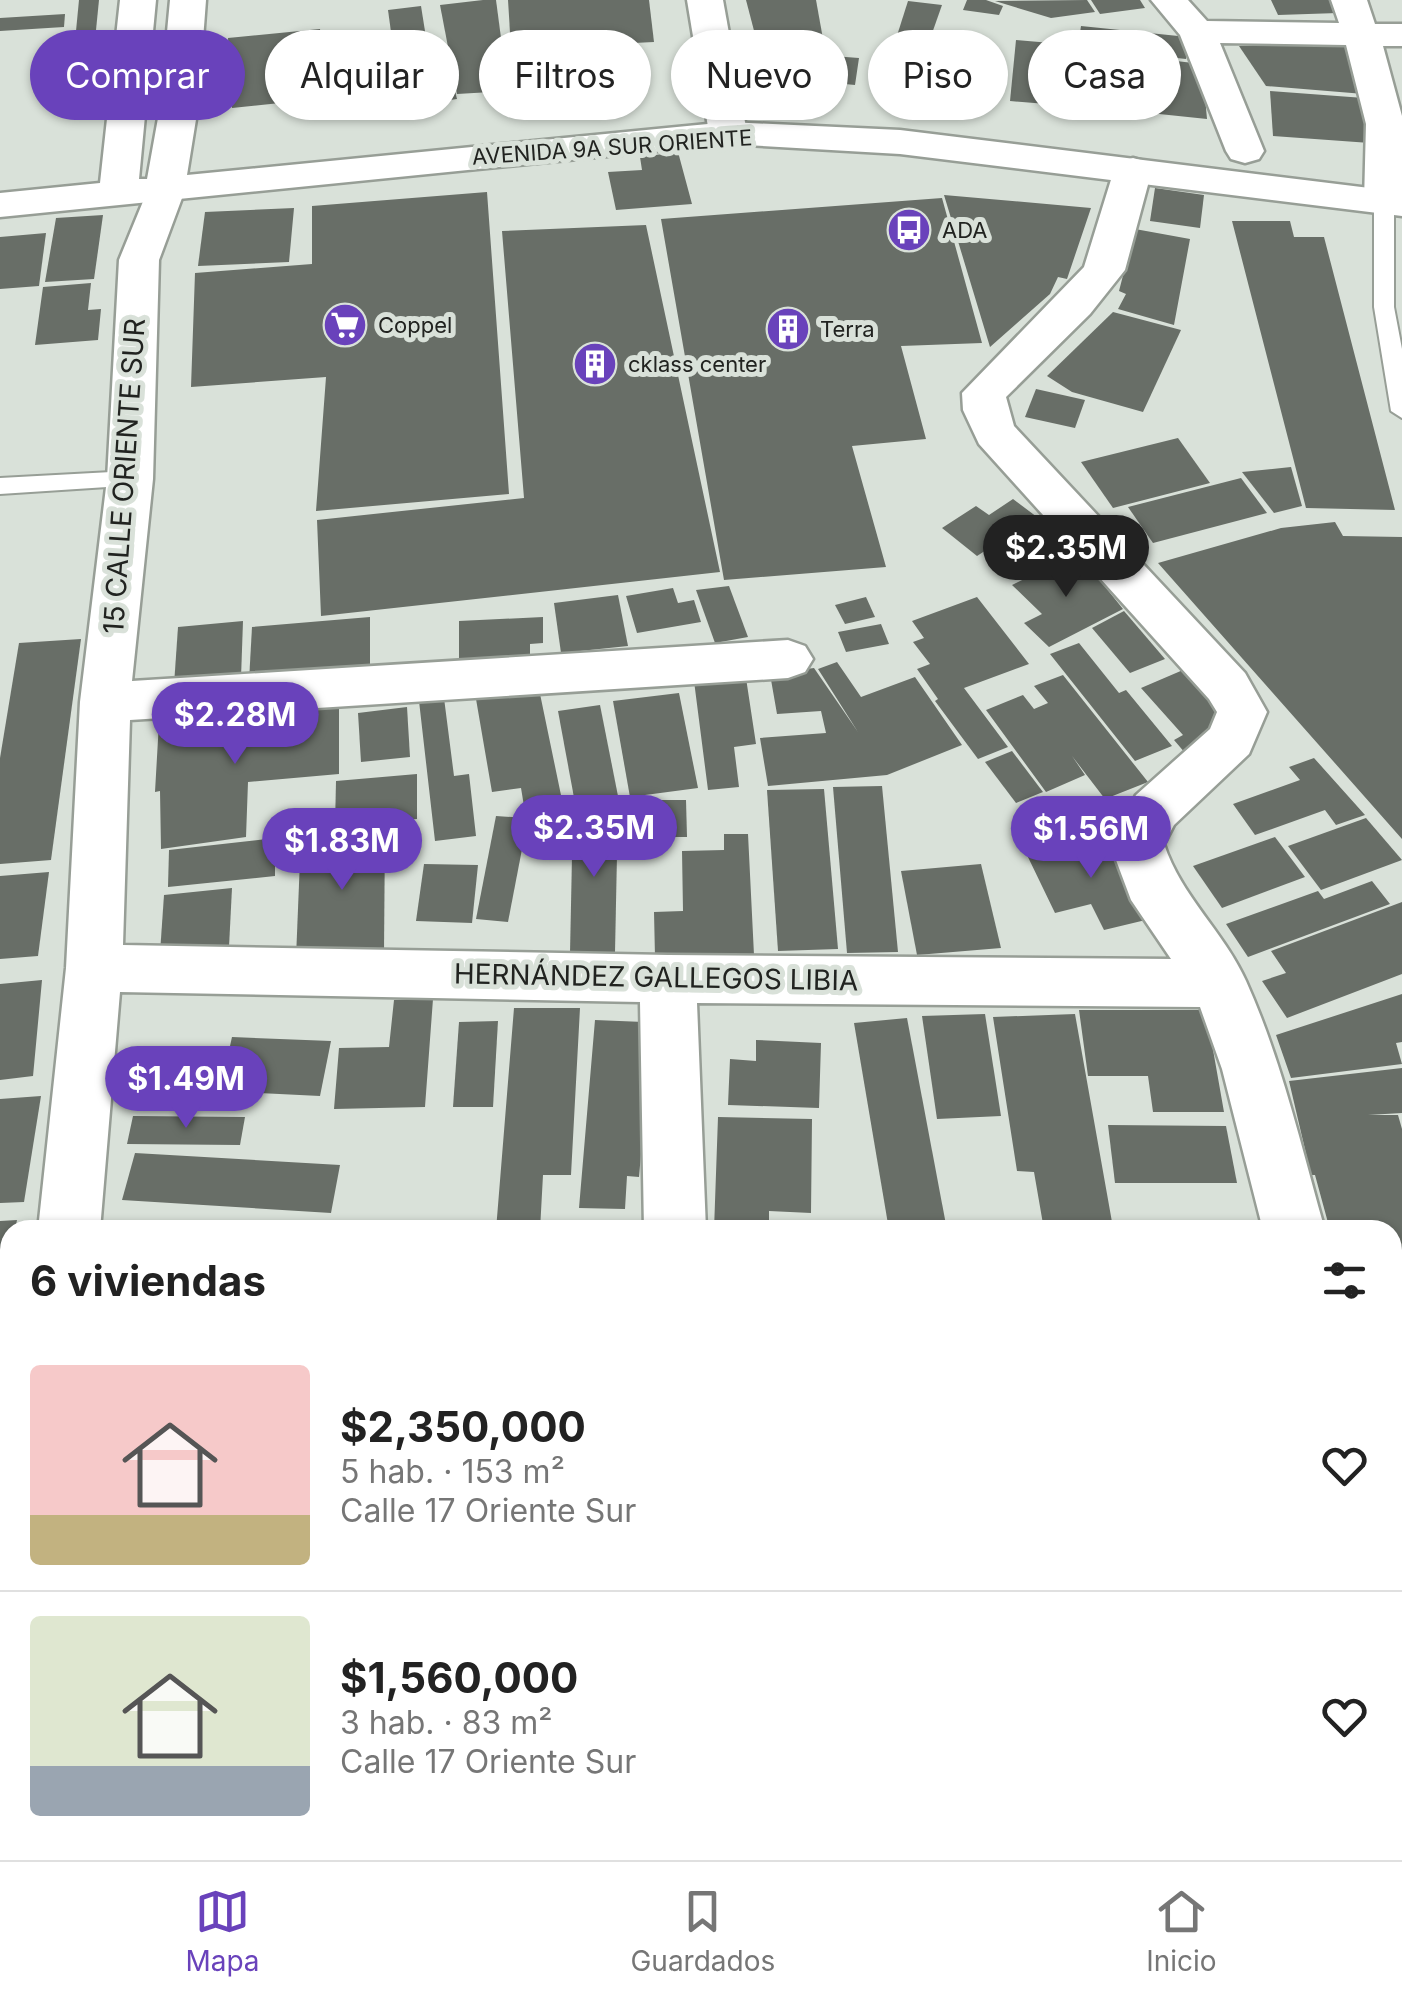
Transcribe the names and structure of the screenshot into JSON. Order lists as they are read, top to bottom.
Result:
{
  "streets": {
    "street": ["AVENIDA 9A SUR ORIENTE", "15 CALLE ORIENTE SUR", "HERNÁNDEZ GALLEGOS LIBIA"]
  },
  "crossings": [
    ["AVENIDA 9A SUR ORIENTE", "15 CALLE ORIENTE SUR"],
    ["15 CALLE ORIENTE SUR", "HERNÁNDEZ GALLEGOS LIBIA"]
  ],
  "places": {
    "bus stop": ["ADA"],
    "supermarket": ["Coppel"],
    "building": ["Terra", "cklass center"]
  },
  "page": {
    "chip": [
      "Comprar",
      "Alquilar",
      "Filtros",
      "Nuevo",
      "Piso",
      "Casa"
    ],
    "price": [
      "$2.35M",
      "$2.28M",
      "$2.35M",
      "$1.56M",
      "$1.83M",
      "$1.49M"
    ],
    "heading": "6 viviendas",
    "list": [
      {
        "name": "$2,350,000",
        "note": "5 hab. · 153 m² · Calle 17 Oriente Sur"
      },
      {
        "name": "$1,560,000",
        "note": "3 hab. · 83 m² · Calle 17 Oriente Sur"
      }
    ],
    "tabs": ["Mapa", "Guardados", "Inicio"]
  }
}
